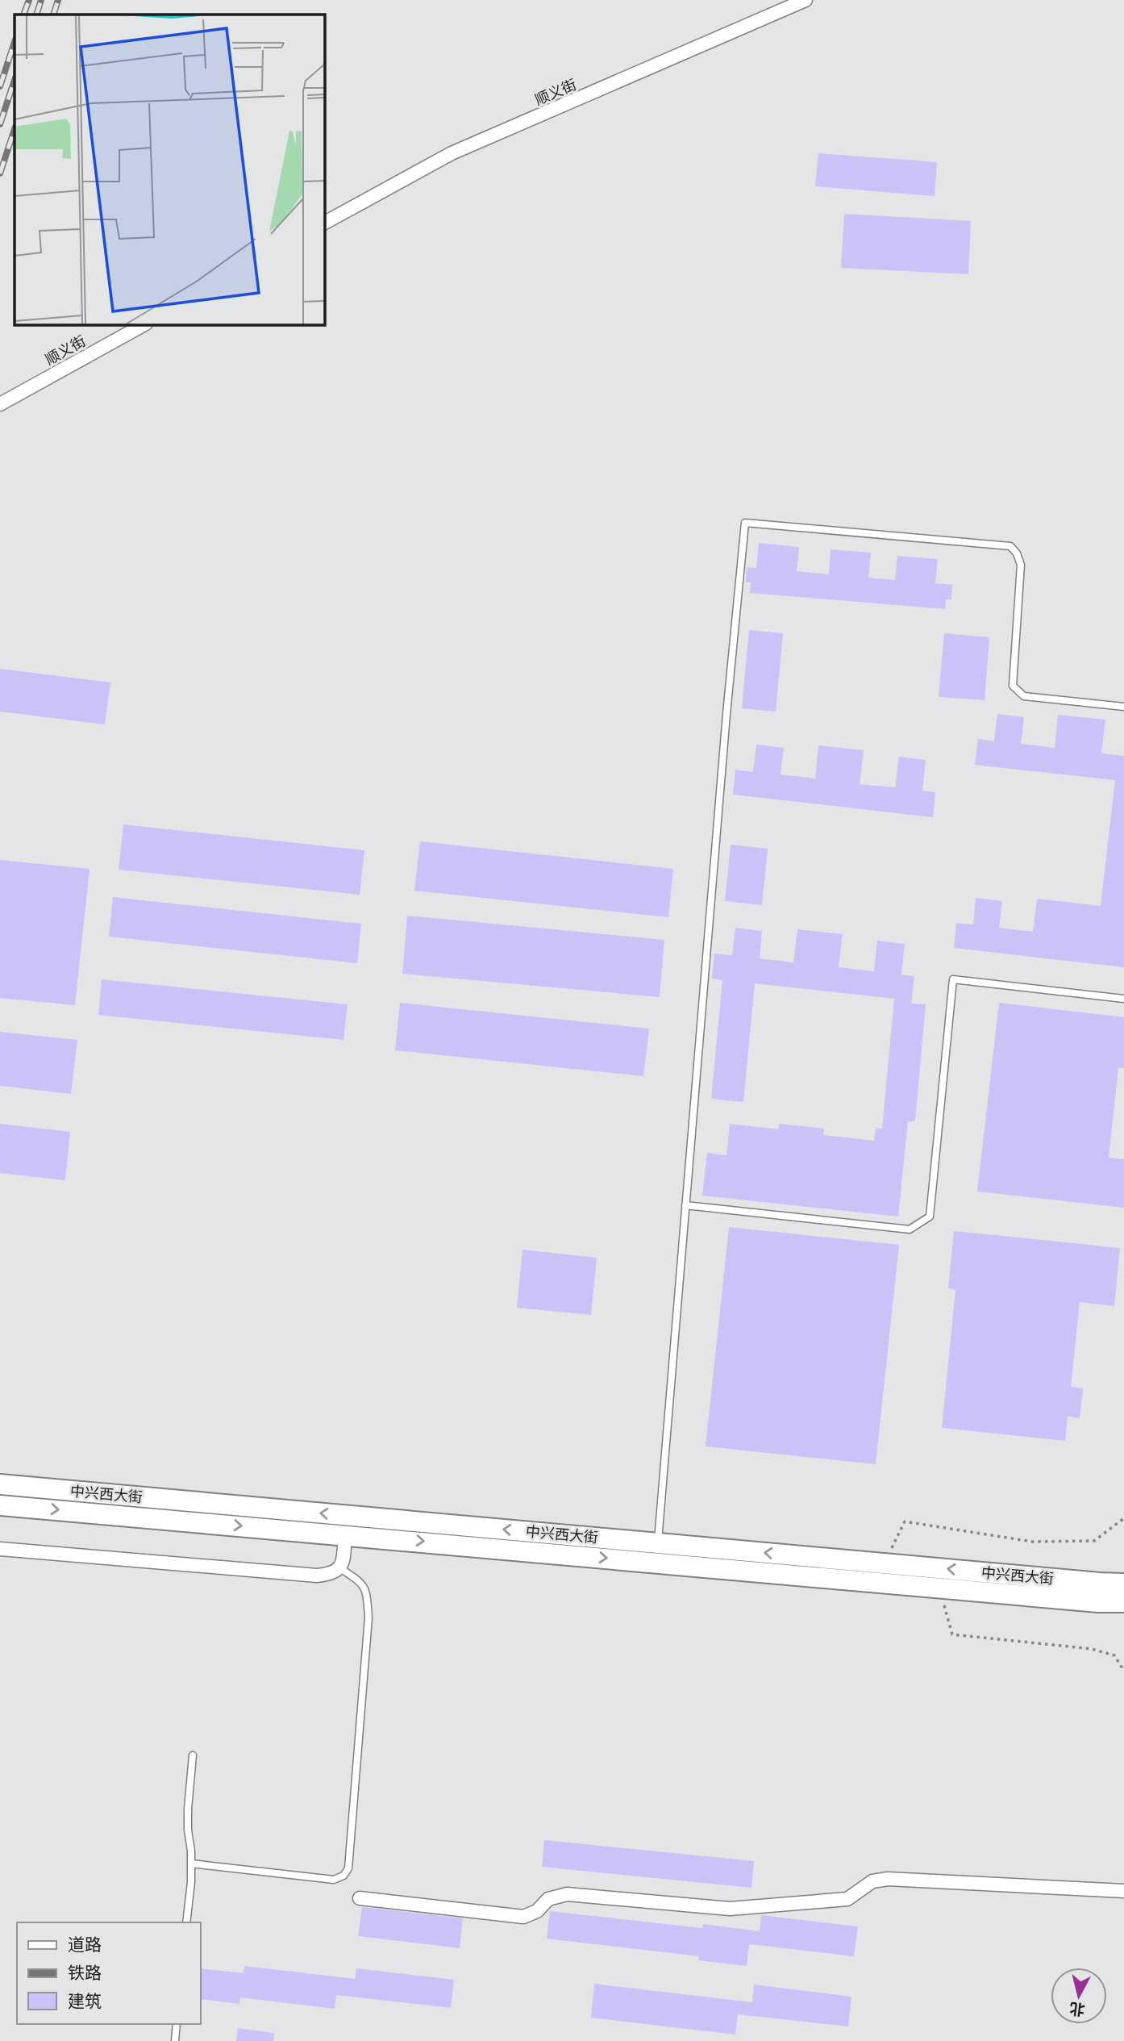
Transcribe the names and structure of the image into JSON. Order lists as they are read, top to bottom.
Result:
{
  "streets": {
    "main road": ["中兴西大街"],
    "street": ["顺义街"]
  },
  "legend": ["道路", "铁路", "建筑"],
  "north": "bottom"
}
